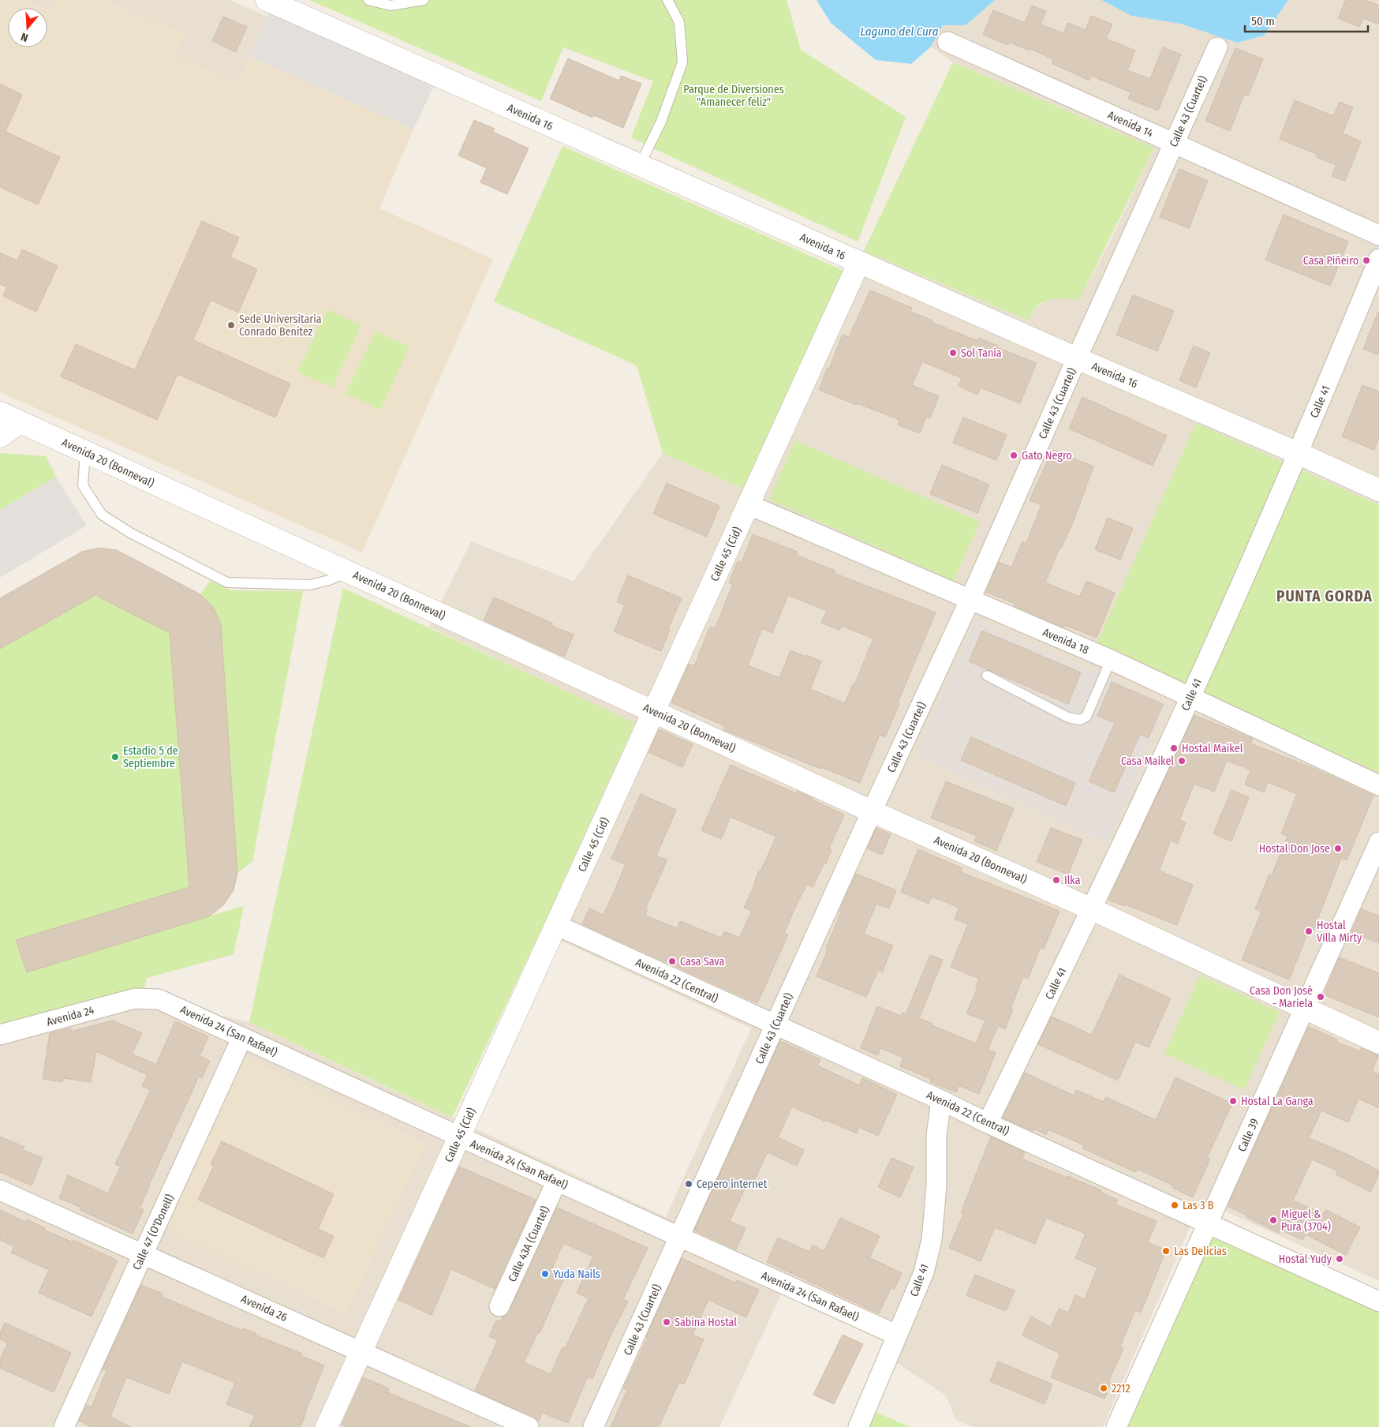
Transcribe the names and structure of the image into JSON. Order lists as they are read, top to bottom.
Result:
{
  "streets": {
    "street": [
      "Calle 43 (Cuartel)",
      "Avenida 16",
      "Avenida 14",
      "Calle 41",
      "Avenida 20 (Bonneval)",
      "Calle 45 (Cid)",
      "Avenida 18",
      "Avenida 22 (Central)",
      "Avenida 24",
      "Avenida 24 (San Rafael)",
      "Calle 39",
      "Calle 47 (O'Donell)",
      "Calle 43A (Cuartel)",
      "Avenida 26"
    ]
  },
  "crossings": [
    ["Calle 43 (Cuartel)", "Avenida 16"],
    ["Calle 43 (Cuartel)", "Avenida 14"],
    ["Calle 43 (Cuartel)", "Avenida 20 (Bonneval)"],
    ["Calle 43 (Cuartel)", "Avenida 18"],
    ["Calle 43 (Cuartel)", "Avenida 22 (Central)"],
    ["Calle 43 (Cuartel)", "Avenida 24 (San Rafael)"],
    ["Avenida 16", "Calle 41"],
    ["Avenida 16", "Calle 45 (Cid)"],
    ["Calle 41", "Avenida 20 (Bonneval)"],
    ["Calle 41", "Avenida 18"],
    ["Calle 41", "Avenida 22 (Central)"],
    ["Calle 41", "Avenida 24 (San Rafael)"],
    ["Avenida 20 (Bonneval)", "Calle 45 (Cid)"],
    ["Avenida 20 (Bonneval)", "Calle 39"],
    ["Calle 45 (Cid)", "Avenida 18"],
    ["Calle 45 (Cid)", "Avenida 22 (Central)"],
    ["Calle 45 (Cid)", "Avenida 24 (San Rafael)"],
    ["Calle 45 (Cid)", "Avenida 26"],
    ["Avenida 22 (Central)", "Calle 39"],
    ["Avenida 24", "Avenida 24 (San Rafael)"],
    ["Avenida 24 (San Rafael)", "Calle 47 (O'Donell)"],
    ["Avenida 24 (San Rafael)", "Calle 43A (Cuartel)"],
    ["Calle 47 (O'Donell)", "Avenida 26"]
  ],
  "districts": ["PUNTA GORDA"],
  "water": ["Laguna del Cura"],
  "parks": ["Parque de Diversiones \"Amanecer feliz\""],
  "places": [
    "Casa Piñeiro",
    "Sede Universitaria Conrado Benítez",
    "Sol Tania",
    "Gato Negro",
    "Hostal Maikel",
    "Estadio 5 de Septiembre",
    "Casa Maikel",
    "Hostal Don Jose",
    "Ilka",
    "Hostal Villa Mirty",
    "Casa Sava",
    "Casa Don José - Mariela",
    "Hostal La Ganga",
    "Cepero internet",
    "Las 3 B",
    "Miguel & Pura (3704)",
    "Las Delicias",
    "Hostal Yudy",
    "Yuda Nails",
    "Sabina Hostal",
    "2212"
  ],
  "scale_bar": "50 m",
  "north": "bottom"
}
